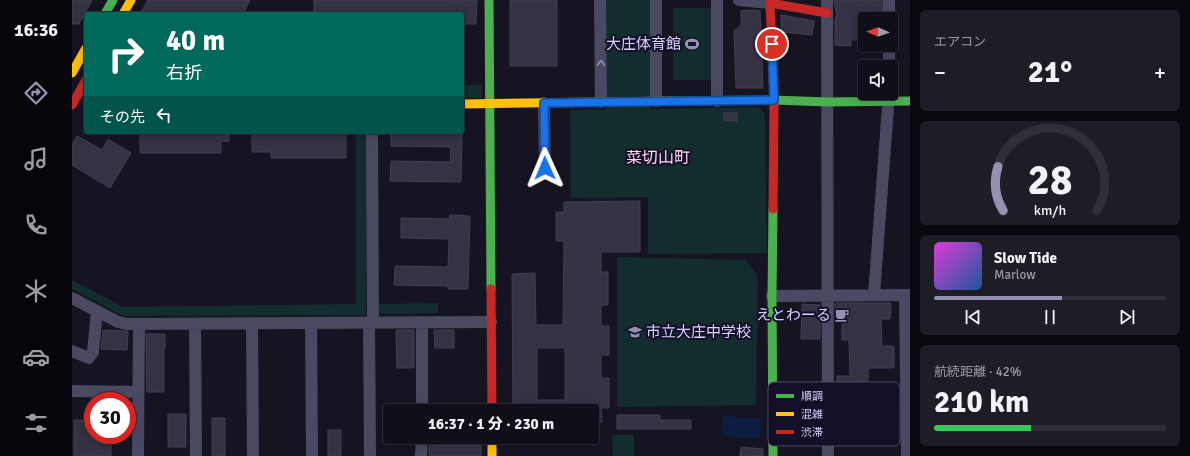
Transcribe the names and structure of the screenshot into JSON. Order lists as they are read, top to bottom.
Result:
{
  "districts": ["菜切山町"],
  "places": {
    "sports": ["大庄体育館"],
    "cafe": ["えとわーる"],
    "school or university": ["市立大庄中学校"]
  },
  "legend": ["順調", "混雑", "渋滞"],
  "north": "left",
  "page": {
    "tabs": "16:36",
    "tile": [
      "エアコン",
      ["航続距離 · 42%", "210 km"]
    ],
    "turn": ["40 m", "右折"],
    "heat": ["−", "21°", "+"],
    "then": "その先",
    "song": ["Slow Tide", "Marlow"],
    "limit": "30",
    "trip": "16:37 · 1 分 · 230 m",
    "gauge": ["28", "km/h"]
  }
}
